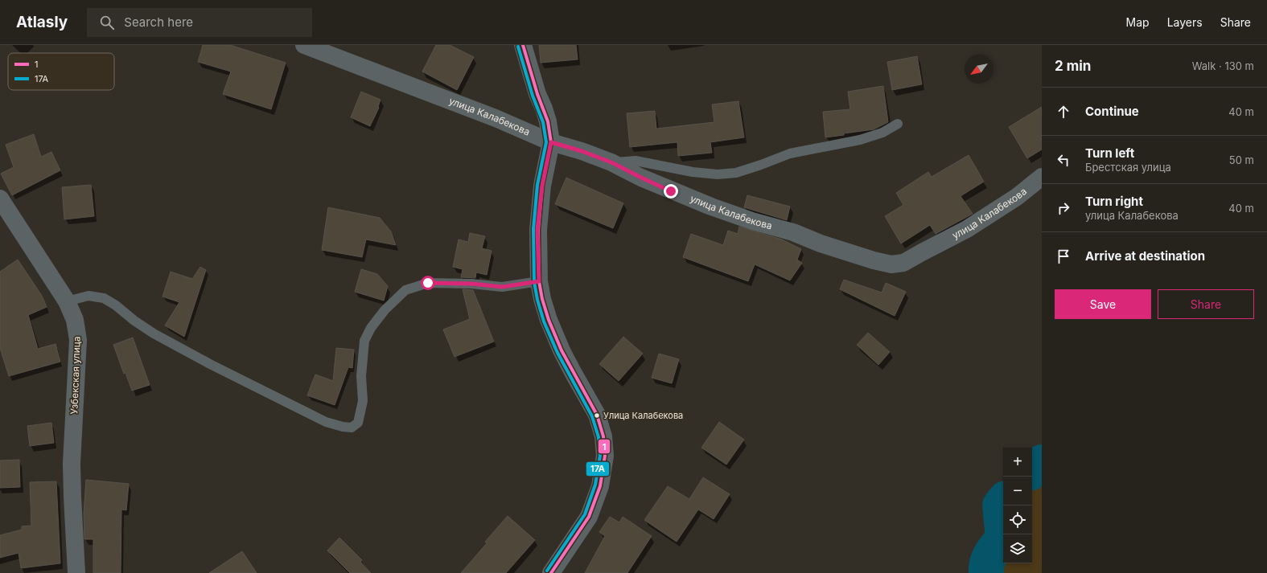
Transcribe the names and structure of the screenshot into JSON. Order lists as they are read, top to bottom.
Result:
{
  "streets": {
    "street": ["улица Калабекова", "Узбекская улица"]
  },
  "places": ["Улица Калабекова"],
  "lines": ["transit line 1", "transit line 17А"],
  "legend": ["1", "17А"],
  "north": "bottom left",
  "page": {
    "header": "Atlasly",
    "search": "Search here",
    "nav": ["Map", "Layers", "Share"],
    "heading": ["2 min", "Walk · 130 m"],
    "list": [
      ["Continue", "40 m"],
      ["Turn left", "Брестская улица", "50 m"],
      ["Turn right", "улица Калабекова", "40 m"],
      "Arrive at destination"
    ],
    "buttons": ["Save", "Share"],
    "map_buttons": ["+", "−"]
  }
}
